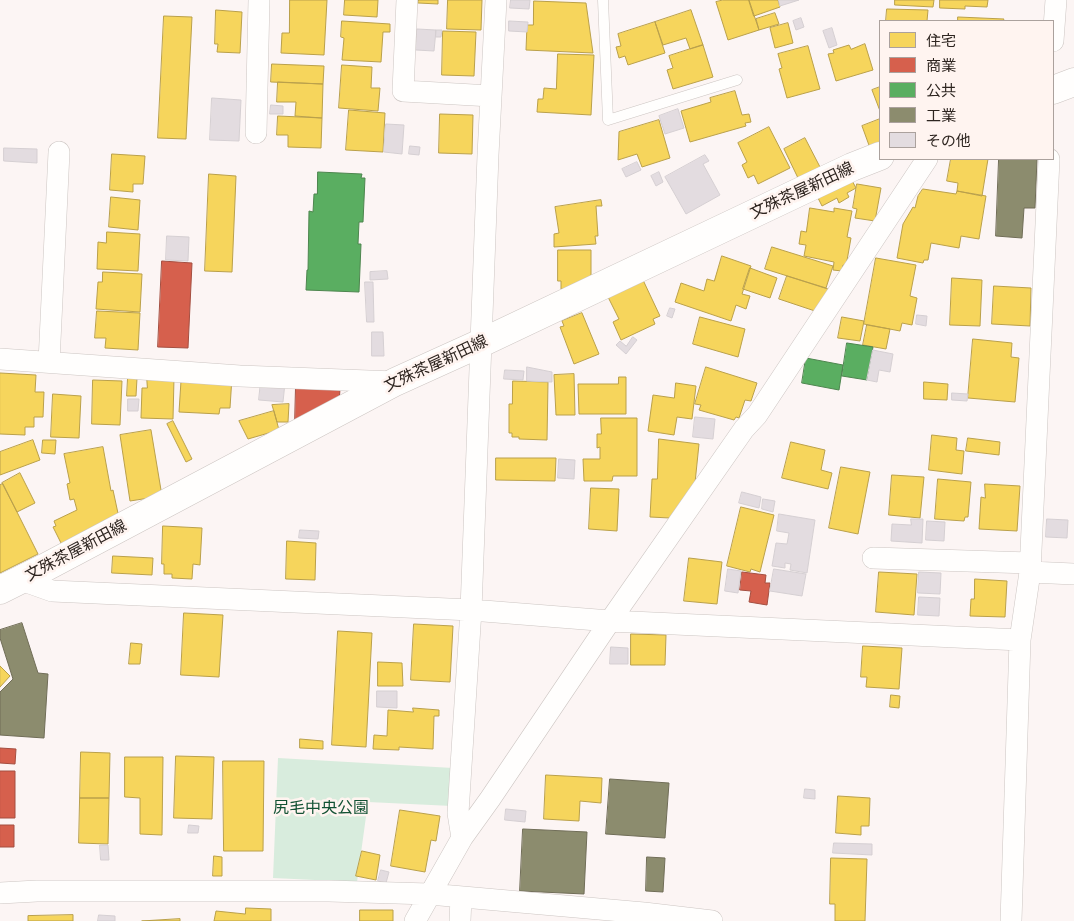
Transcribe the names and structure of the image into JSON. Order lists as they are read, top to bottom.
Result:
{
  "streets": {
    "main road": ["文殊茶屋新田線"]
  },
  "parks": ["尻毛中央公園"],
  "legend": [
    "住宅",
    "商業",
    "公共",
    "工業",
    "その他"
  ]
}
